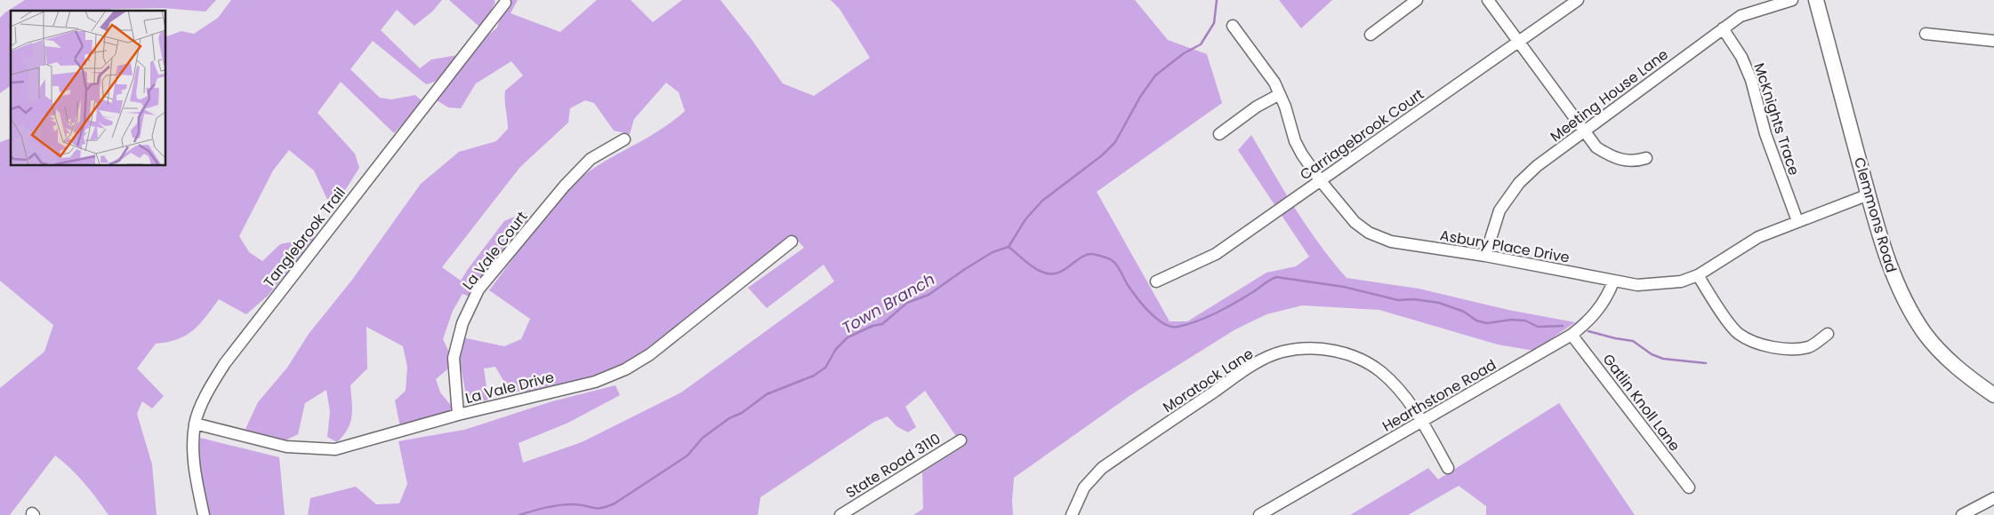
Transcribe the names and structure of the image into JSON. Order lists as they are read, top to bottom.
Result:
{
  "streets": {
    "main road": ["Clemmons Road"],
    "street": [
      "Meeting House Lane",
      "McKnights Trace",
      "Carriagebrook Court",
      "Tanglebrook Trail",
      "Asbury Place Drive",
      "La Vale Court",
      "Moratock Lane",
      "La Vale Drive",
      "Hearthstone Road",
      "Gatlin Knoll Lane",
      "State Road 3110"
    ]
  },
  "crossings": [
    ["Meeting House Lane", "McKnights Trace"],
    ["Meeting House Lane", "Asbury Place Drive"],
    ["McKnights Trace", "Asbury Place Drive"],
    ["Carriagebrook Court", "Asbury Place Drive"],
    ["Clemmons Road", "Asbury Place Drive"],
    ["Tanglebrook Trail", "La Vale Drive"],
    ["Asbury Place Drive", "Hearthstone Road"],
    ["La Vale Court", "La Vale Drive"],
    ["Moratock Lane", "Hearthstone Road"],
    ["Hearthstone Road", "Gatlin Knoll Lane"]
  ],
  "water": ["Town Branch"]
}
